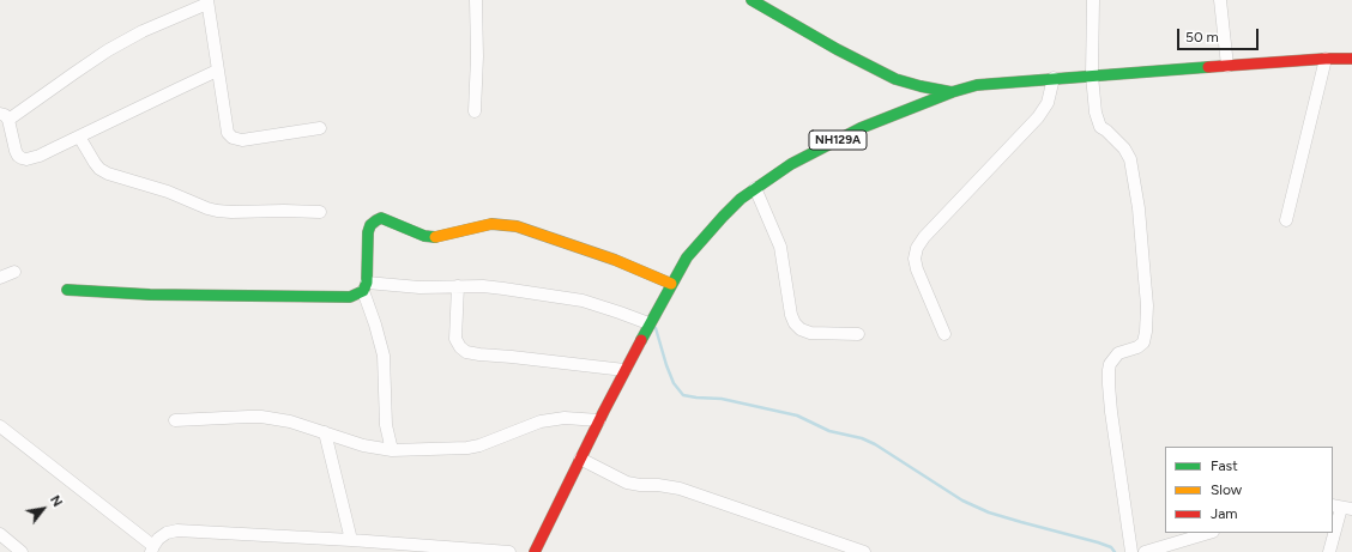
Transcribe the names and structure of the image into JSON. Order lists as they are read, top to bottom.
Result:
{
  "streets": {
    "main road": ["NH129A"]
  },
  "legend": ["Fast", "Slow", "Jam"],
  "scale_bar": "50 m",
  "north": "top right"
}
